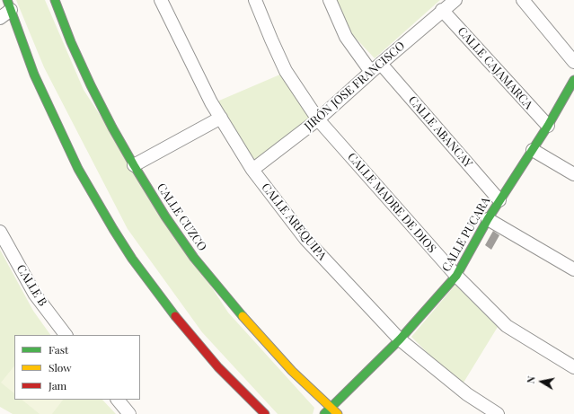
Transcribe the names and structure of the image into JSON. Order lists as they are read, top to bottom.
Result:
{
  "streets": {
    "street": [
      "CALLE CAJAMARCA",
      "JIRÓN JOSE FRANCISCO",
      "CALLE ABANCAY",
      "CALLE MADRE DE DIOS",
      "CALLE CUZCO",
      "CALLE AREQUIPA",
      "CALLE PUCARA",
      "CALLE B"
    ]
  },
  "crossings": [
    ["CALLE CAJAMARCA", "JIRÓN JOSE FRANCISCO"],
    ["CALLE CAJAMARCA", "CALLE PUCARA"],
    ["JIRÓN JOSE FRANCISCO", "CALLE ABANCAY"],
    ["JIRÓN JOSE FRANCISCO", "CALLE MADRE DE DIOS"],
    ["JIRÓN JOSE FRANCISCO", "CALLE AREQUIPA"],
    ["CALLE ABANCAY", "CALLE PUCARA"],
    ["CALLE MADRE DE DIOS", "CALLE PUCARA"],
    ["CALLE CUZCO", "CALLE PUCARA"],
    ["CALLE AREQUIPA", "CALLE PUCARA"]
  ],
  "legend": ["Fast", "Slow", "Jam"],
  "north": "left"
}
